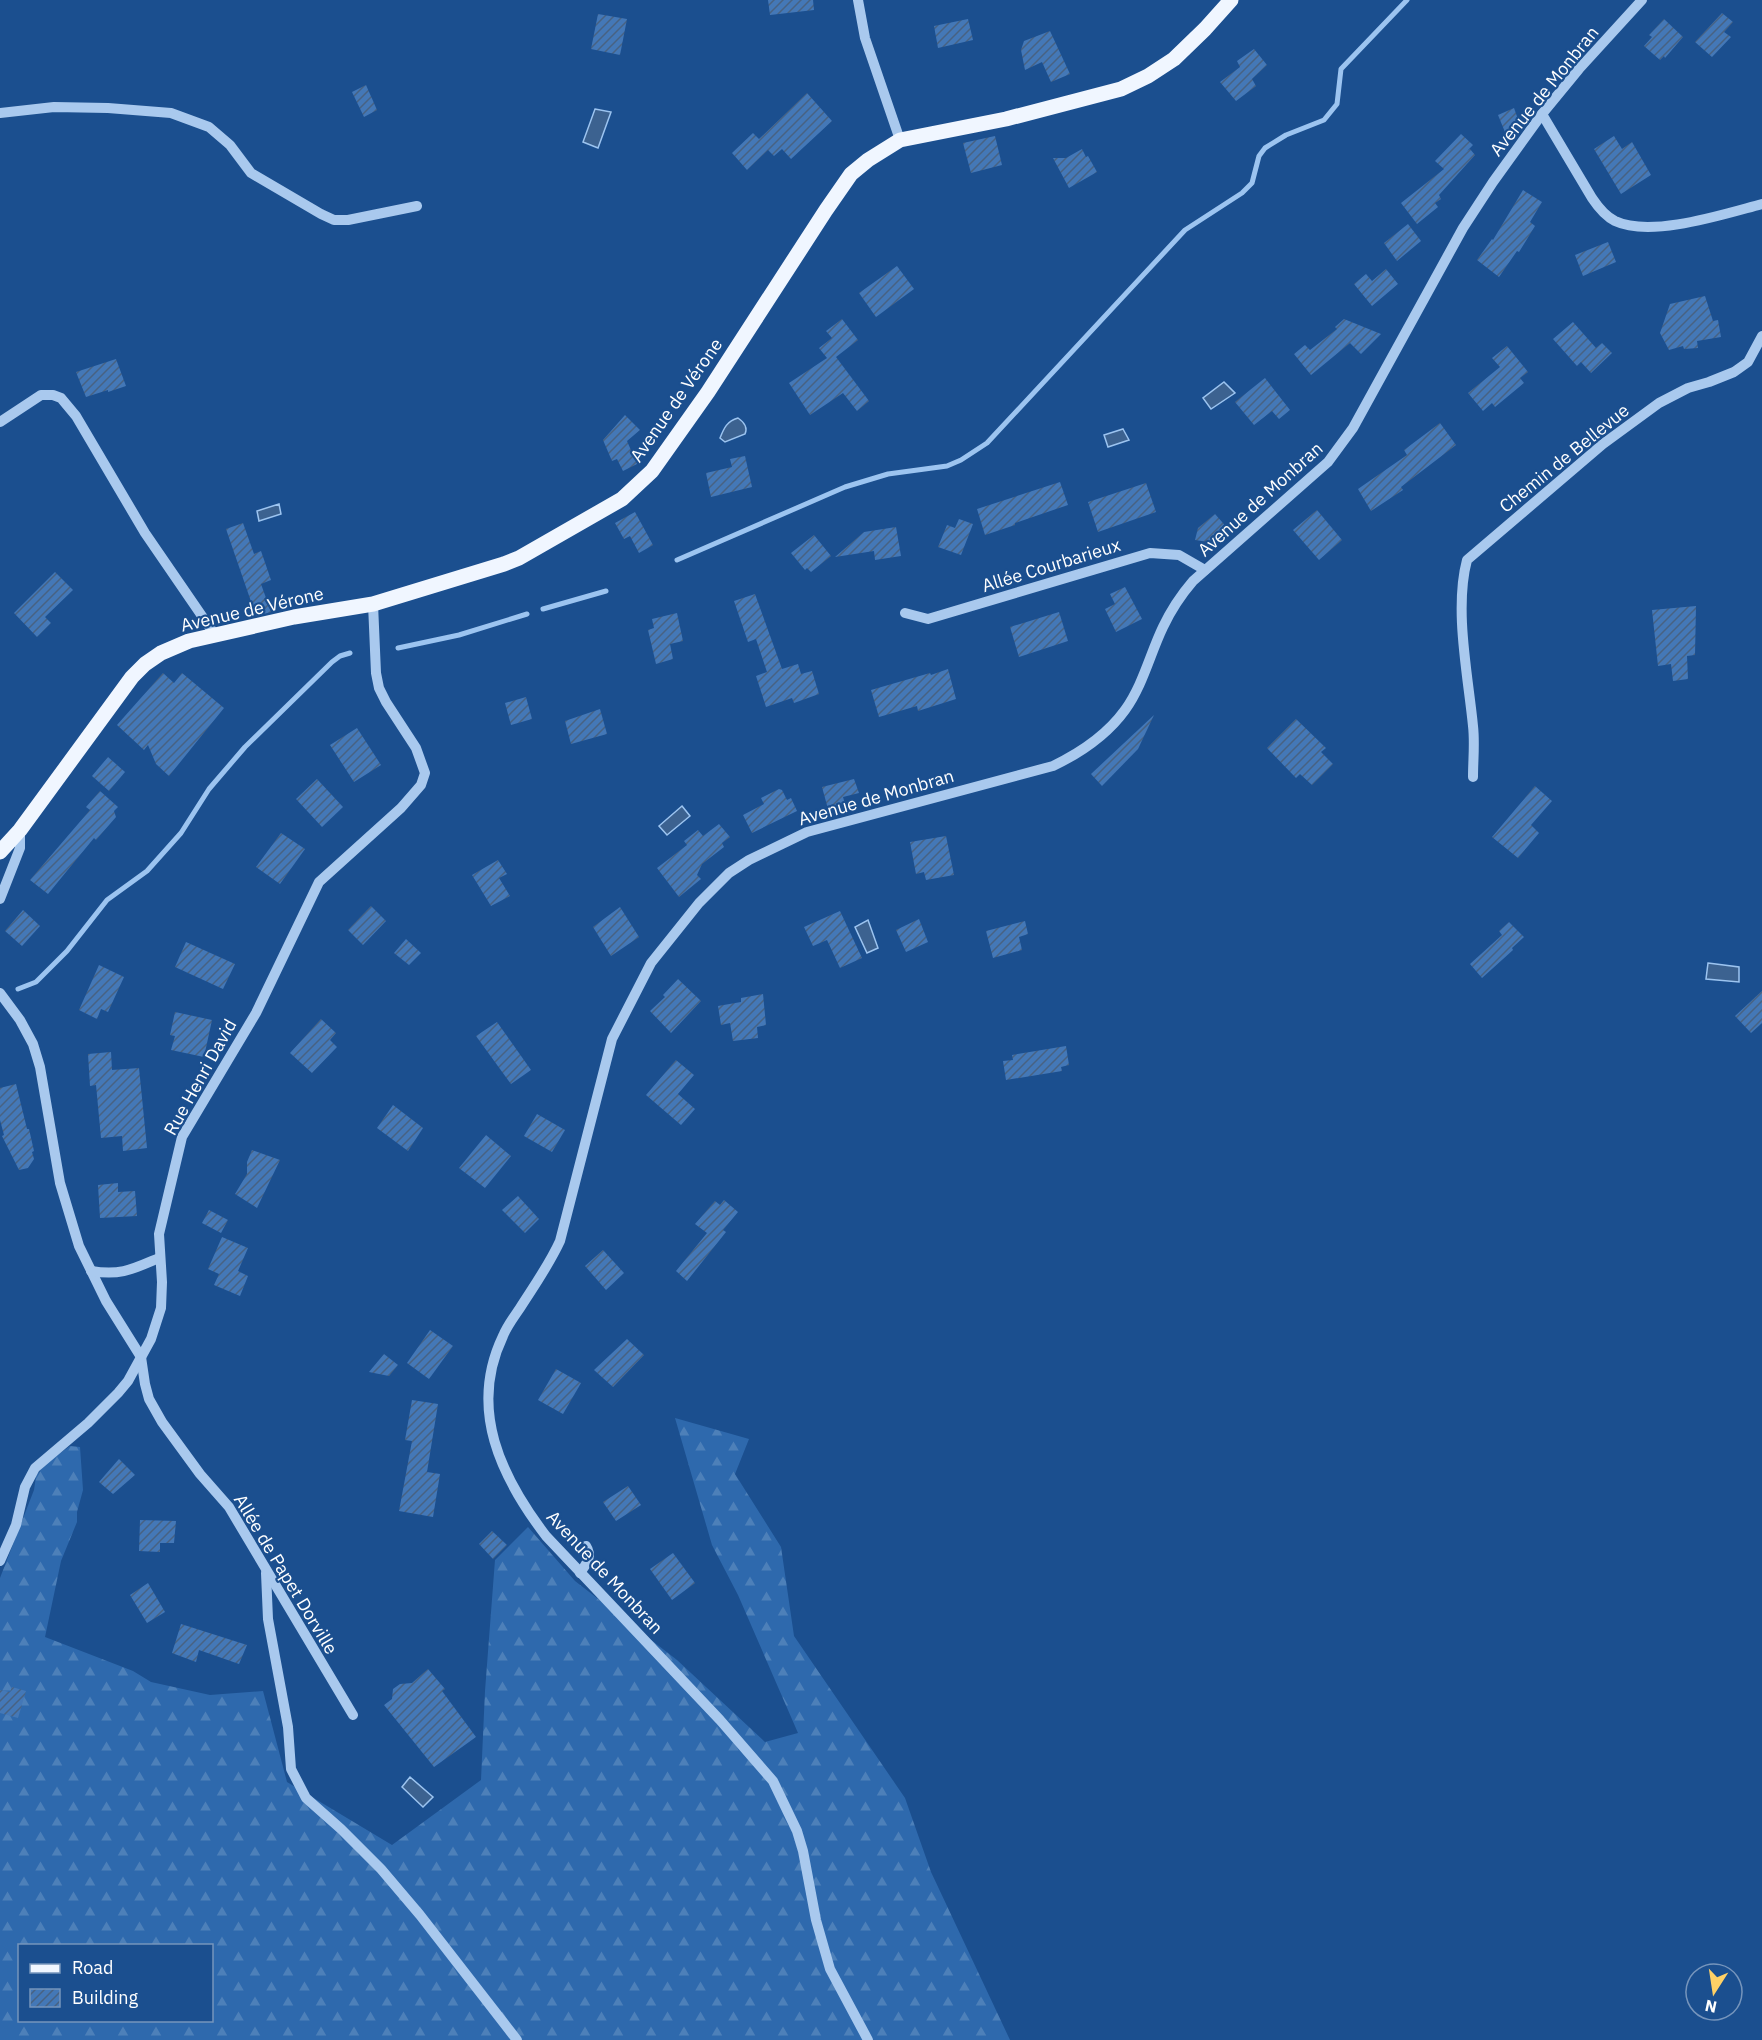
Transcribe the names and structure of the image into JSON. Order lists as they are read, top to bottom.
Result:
{
  "streets": {
    "main road": ["Avenue de Vérone"],
    "street": [
      "Avenue de Monbran",
      "Chemin de Bellevue",
      "Allée Courbarieux",
      "Rue Henri David",
      "Allée de Papet Dorville"
    ]
  },
  "crossings": [
    ["Avenue de Monbran", "Allée Courbarieux"],
    ["Avenue de Vérone", "Rue Henri David"],
    ["Rue Henri David", "Allée de Papet Dorville"]
  ],
  "legend": ["Road", "Building"],
  "north": "bottom"
}
